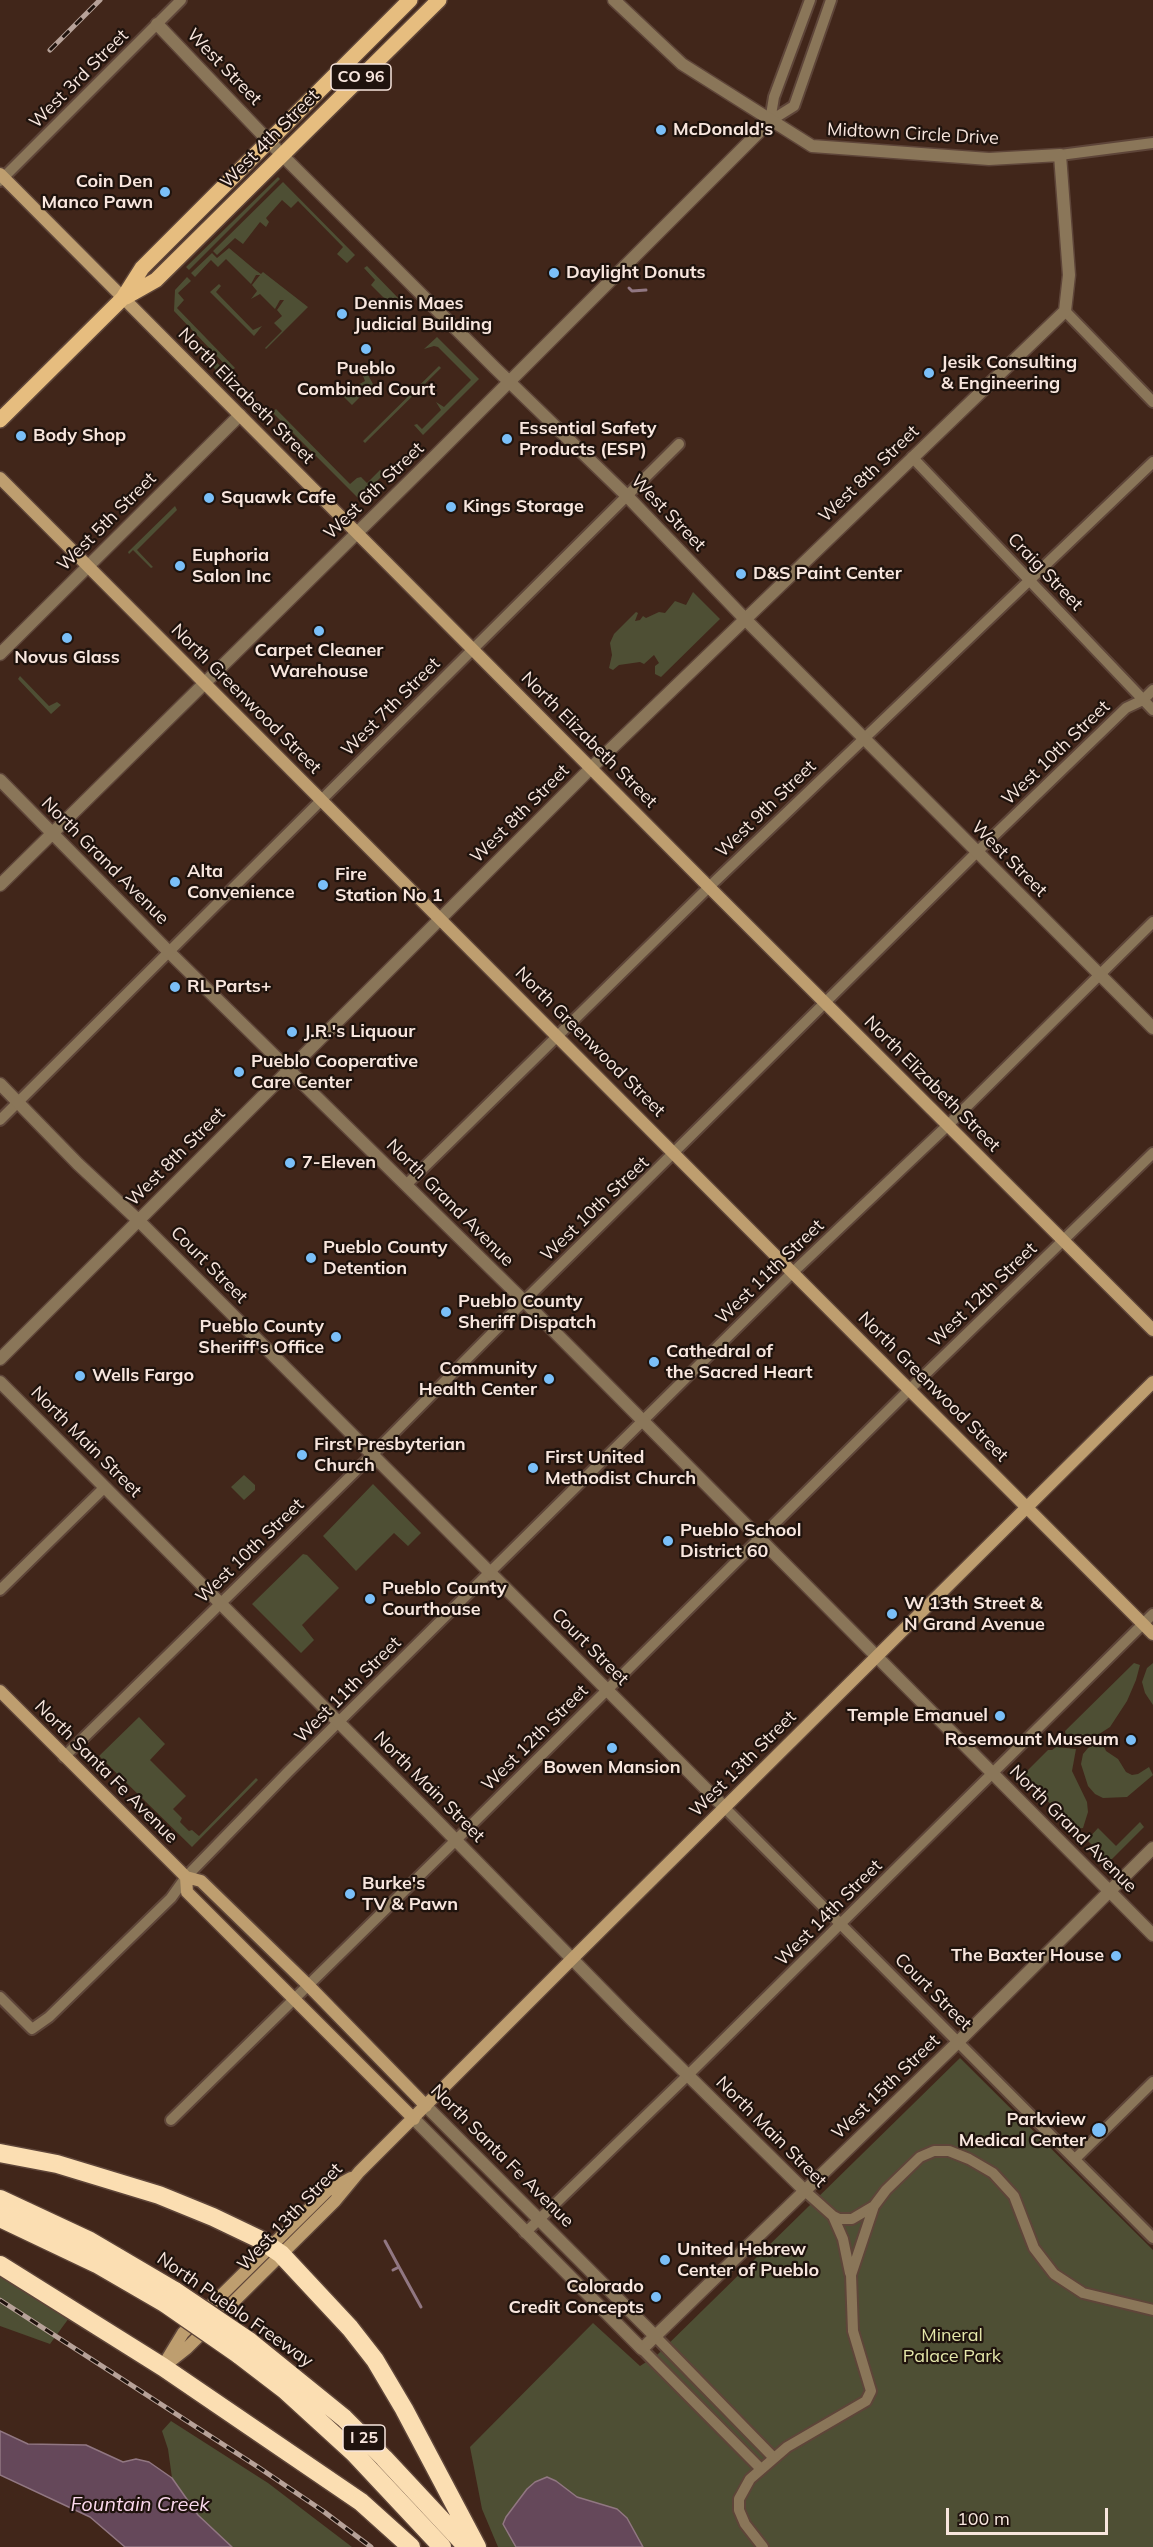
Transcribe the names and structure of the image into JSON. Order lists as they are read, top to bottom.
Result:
{
  "streets": {
    "highway": ["North Pueblo Freeway", "I 25"],
    "main road": [
      "CO 96",
      "West 4th Street",
      "North Elizabeth Street",
      "North Greenwood Street",
      "West 13th Street",
      "North Santa Fe Avenue"
    ],
    "street": [
      "West Street",
      "West 3rd Street",
      "Midtown Circle Drive",
      "West 8th Street",
      "West 6th Street",
      "West 5th Street",
      "Craig Street",
      "West 7th Street",
      "West 10th Street",
      "West 9th Street",
      "North Grand Avenue",
      "Court Street",
      "West 11th Street",
      "West 12th Street",
      "North Main Street",
      "West 14th Street",
      "West 15th Street"
    ]
  },
  "crossings": [
    ["West Street", "West 3rd Street"],
    ["West Street", "West 4th Street"],
    ["West Street", "West 8th Street"],
    ["West Street", "West 6th Street"],
    ["West Street", "West 7th Street"],
    ["West Street", "West 10th Street"],
    ["West Street", "West 9th Street"],
    ["West Street", "West 11th Street"],
    ["West 3rd Street", "North Elizabeth Street"],
    ["Midtown Circle Drive", "West 6th Street"],
    ["West 4th Street", "North Elizabeth Street"],
    ["North Elizabeth Street", "West 8th Street"],
    ["North Elizabeth Street", "West 6th Street"],
    ["North Elizabeth Street", "West 5th Street"],
    ["North Elizabeth Street", "West 7th Street"],
    ["North Elizabeth Street", "West 10th Street"],
    ["North Elizabeth Street", "West 9th Street"],
    ["North Elizabeth Street", "West 11th Street"],
    ["North Elizabeth Street", "West 12th Street"],
    ["West 8th Street", "Craig Street"],
    ["West 8th Street", "North Greenwood Street"],
    ["West 8th Street", "North Grand Avenue"],
    ["West 8th Street", "Court Street"],
    ["West 6th Street", "North Greenwood Street"],
    ["West 6th Street", "North Grand Avenue"],
    ["West 5th Street", "North Greenwood Street"],
    ["Craig Street", "West 10th Street"],
    ["Craig Street", "West 9th Street"],
    ["North Greenwood Street", "West 7th Street"],
    ["North Greenwood Street", "West 10th Street"],
    ["North Greenwood Street", "West 9th Street"],
    ["North Greenwood Street", "West 11th Street"],
    ["North Greenwood Street", "West 12th Street"],
    ["North Greenwood Street", "West 13th Street"],
    ["North Greenwood Street", "West 14th Street"],
    ["West 7th Street", "North Grand Avenue"],
    ["West 7th Street", "Court Street"],
    ["West 10th Street", "North Grand Avenue"],
    ["West 10th Street", "Court Street"],
    ["West 10th Street", "North Main Street"],
    ["West 10th Street", "North Santa Fe Avenue"],
    ["West 9th Street", "North Grand Avenue"],
    ["North Grand Avenue", "West 11th Street"],
    ["North Grand Avenue", "West 12th Street"],
    ["North Grand Avenue", "West 13th Street"],
    ["North Grand Avenue", "West 14th Street"],
    ["North Grand Avenue", "West 15th Street"],
    ["Court Street", "West 11th Street"],
    ["Court Street", "West 12th Street"],
    ["Court Street", "West 13th Street"],
    ["Court Street", "West 14th Street"],
    ["Court Street", "West 15th Street"],
    ["West 11th Street", "North Main Street"],
    ["West 11th Street", "North Santa Fe Avenue"],
    ["West 12th Street", "North Main Street"],
    ["West 12th Street", "North Santa Fe Avenue"],
    ["North Main Street", "West 13th Street"],
    ["North Main Street", "North Santa Fe Avenue"],
    ["North Main Street", "West 14th Street"],
    ["North Main Street", "West 15th Street"],
    ["West 13th Street", "North Santa Fe Avenue"],
    ["North Santa Fe Avenue", "West 14th Street"],
    ["North Santa Fe Avenue", "West 15th Street"]
  ],
  "water": ["Fountain Creek"],
  "parks": ["Mineral Palace Park"],
  "places": [
    "McDonald's",
    "Coin Den Manco Pawn",
    "Daylight Donuts",
    "Dennis Maes Judicial Building",
    "Pueblo Combined Court",
    "Jesik Consulting & Engineering",
    "Body Shop",
    "Essential Safety Products (ESP)",
    "Squawk Cafe",
    "Kings Storage",
    "Euphoria Salon Inc",
    "D&S Paint Center",
    "Carpet Cleaner Warehouse",
    "Novus Glass",
    "Alta Convenience",
    "Fire Station No 1",
    "RL Parts+",
    "J.R.'s Liquour",
    "Pueblo Cooperative Care Center",
    "7-Eleven",
    "Pueblo County Detention",
    "Pueblo County Sheriff Dispatch",
    "Pueblo County Sheriff's Office",
    "Cathedral of the Sacred Heart",
    "Wells Fargo",
    "Community Health Center",
    "First Presbyterian Church",
    "First United Methodist Church",
    "Pueblo School District 60",
    "Pueblo County Courthouse",
    "W 13th Street & N Grand Avenue",
    "Temple Emanuel",
    "Rosemount Museum",
    "Bowen Mansion",
    "Burke's TV & Pawn",
    "The Baxter House",
    "Parkview Medical Center",
    "United Hebrew Center of Pueblo",
    "Colorado Credit Concepts"
  ],
  "scale_bar": "100 m"
}
